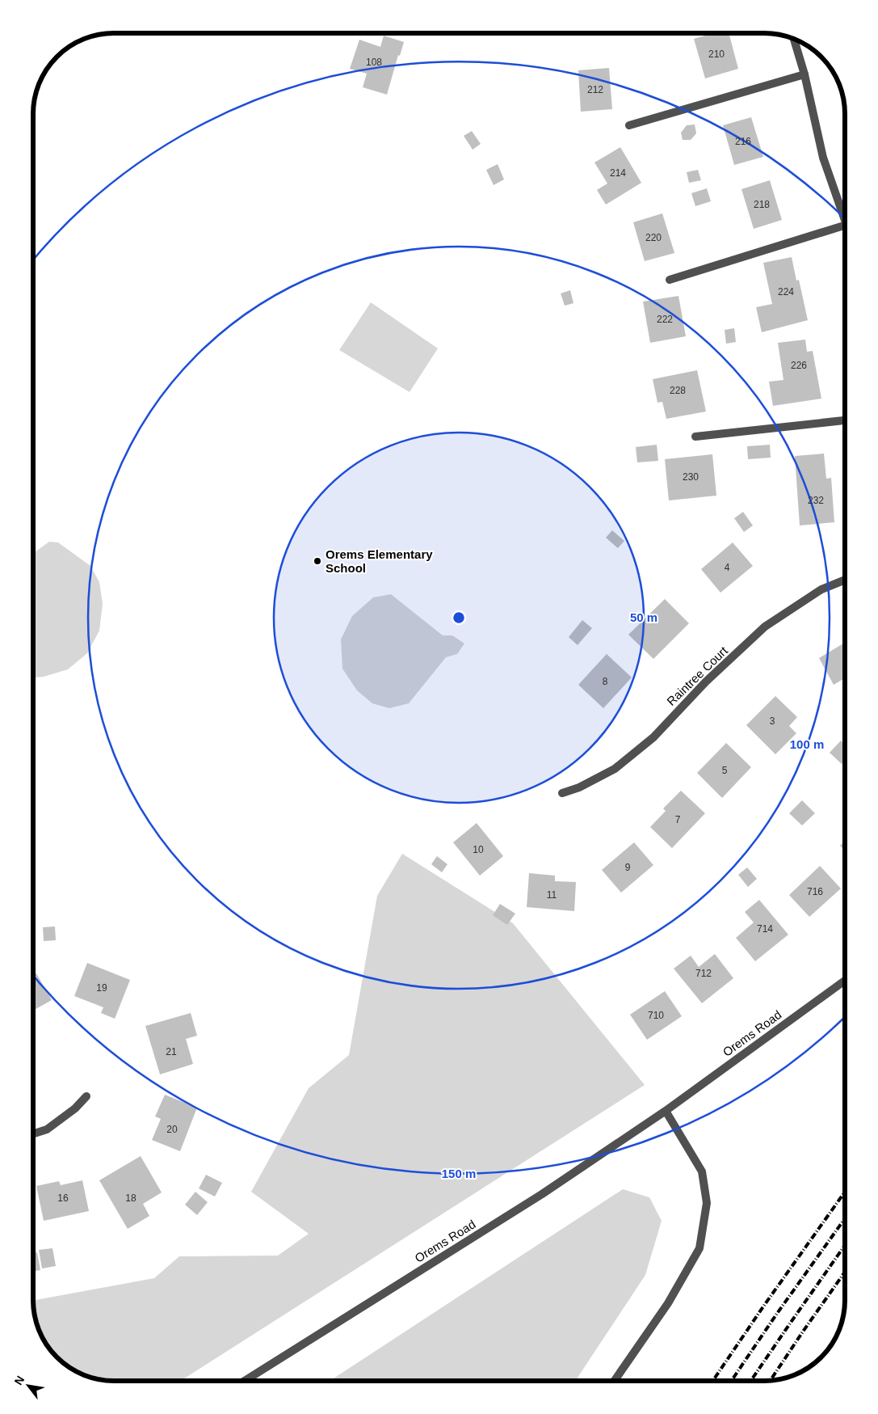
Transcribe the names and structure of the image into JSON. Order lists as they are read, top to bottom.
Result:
{
  "streets": {
    "street": ["Raintree Court", "Orems Road"]
  },
  "places": ["Orems Elementary School"],
  "house_numbers": [
    "210",
    "108",
    "212",
    "216",
    "214",
    "218",
    "220",
    "224",
    "222",
    "226",
    "228",
    "230",
    "232",
    "4",
    "8",
    "3",
    "5",
    "7",
    "10",
    "9",
    "716",
    "11",
    "714",
    "712",
    "19",
    "710",
    "21",
    "20",
    "16",
    "18"
  ],
  "north": "top left",
  "rings": ["50 m", "100 m", "150 m"]
}
